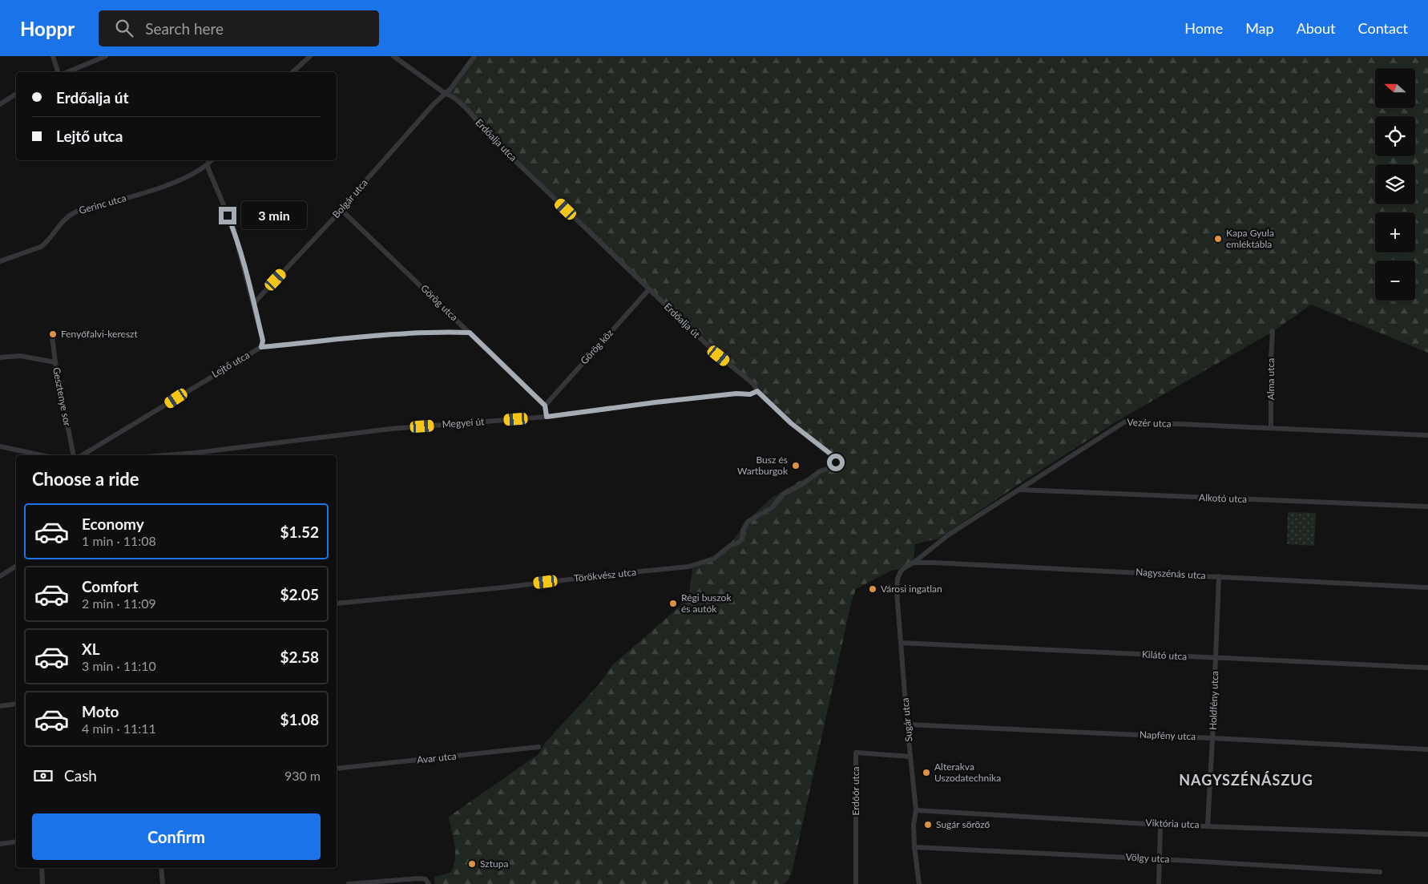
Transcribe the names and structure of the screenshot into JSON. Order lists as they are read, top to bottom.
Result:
{
  "streets": {
    "street": [
      "Erdőalja utca",
      "Bolgár utca",
      "Gerinc utca",
      "Görög utca",
      "Erdőalja út",
      "Görög köz",
      "Lejtő utca",
      "Alma utca",
      "Gesztenye sor",
      "Megyei út",
      "Vezér utca",
      "Alkotó utca",
      "Nagyszénás utca",
      "Törökvész utca",
      "Kilátó utca",
      "Holdfény utca",
      "Sugár utca",
      "Napfény utca",
      "Avar utca",
      "Erdőőr utca",
      "Viktória utca",
      "Völgy utca"
    ]
  },
  "crossings": [
    ["Erdőalja utca", "Bolgár utca"],
    ["Erdőalja utca", "Erdőalja út"],
    ["Bolgár utca", "Görög utca"],
    ["Bolgár utca", "Lejtő utca"],
    ["Gerinc utca", "Lejtő utca"],
    ["Görög utca", "Görög köz"],
    ["Erdőalja út", "Görög köz"],
    ["Erdőalja út", "Megyei út"],
    ["Erdőalja út", "Törökvész utca"],
    ["Alma utca", "Vezér utca"],
    ["Vezér utca", "Alkotó utca"],
    ["Vezér utca", "Nagyszénás utca"],
    ["Vezér utca", "Sugár utca"],
    ["Nagyszénás utca", "Holdfény utca"],
    ["Nagyszénás utca", "Sugár utca"],
    ["Kilátó utca", "Holdfény utca"],
    ["Kilátó utca", "Sugár utca"],
    ["Holdfény utca", "Napfény utca"],
    ["Holdfény utca", "Viktória utca"],
    ["Sugár utca", "Napfény utca"],
    ["Sugár utca", "Erdőőr utca"],
    ["Sugár utca", "Viktória utca"],
    ["Sugár utca", "Völgy utca"]
  ],
  "districts": ["NAGYSZÉNÁSZUG"],
  "places": [
    "Kapa Gyula emléktábla",
    "Fenyőfalvi-kereszt",
    "Busz és Wartburgok",
    "Városi ingatlan",
    "Régi buszok és autók",
    "Alterakva Uszodatechnika",
    "Sugár söröző",
    "Sztupa"
  ],
  "north": "left",
  "page": {
    "header": "Hoppr",
    "search": "Search here",
    "nav": [
      "Home",
      "Map",
      "About",
      "Contact"
    ],
    "map_buttons": ["+", "−"],
    "banner": ["Erdőalja út", "Lejtő utca"],
    "bubble": "3 min",
    "heading": "Choose a ride",
    "list": [
      {
        "name": "Economy",
        "note": "1 min · 11:08",
        "value": "$1.52"
      },
      {
        "name": "Comfort",
        "note": "2 min · 11:09",
        "value": "$2.05"
      },
      {
        "name": "XL",
        "note": "3 min · 11:10",
        "value": "$2.58"
      },
      {
        "name": "Moto",
        "note": "4 min · 11:11",
        "value": "$1.08"
      }
    ],
    "pay": ["Cash", "930 m"],
    "buttons": "Confirm"
  }
}
